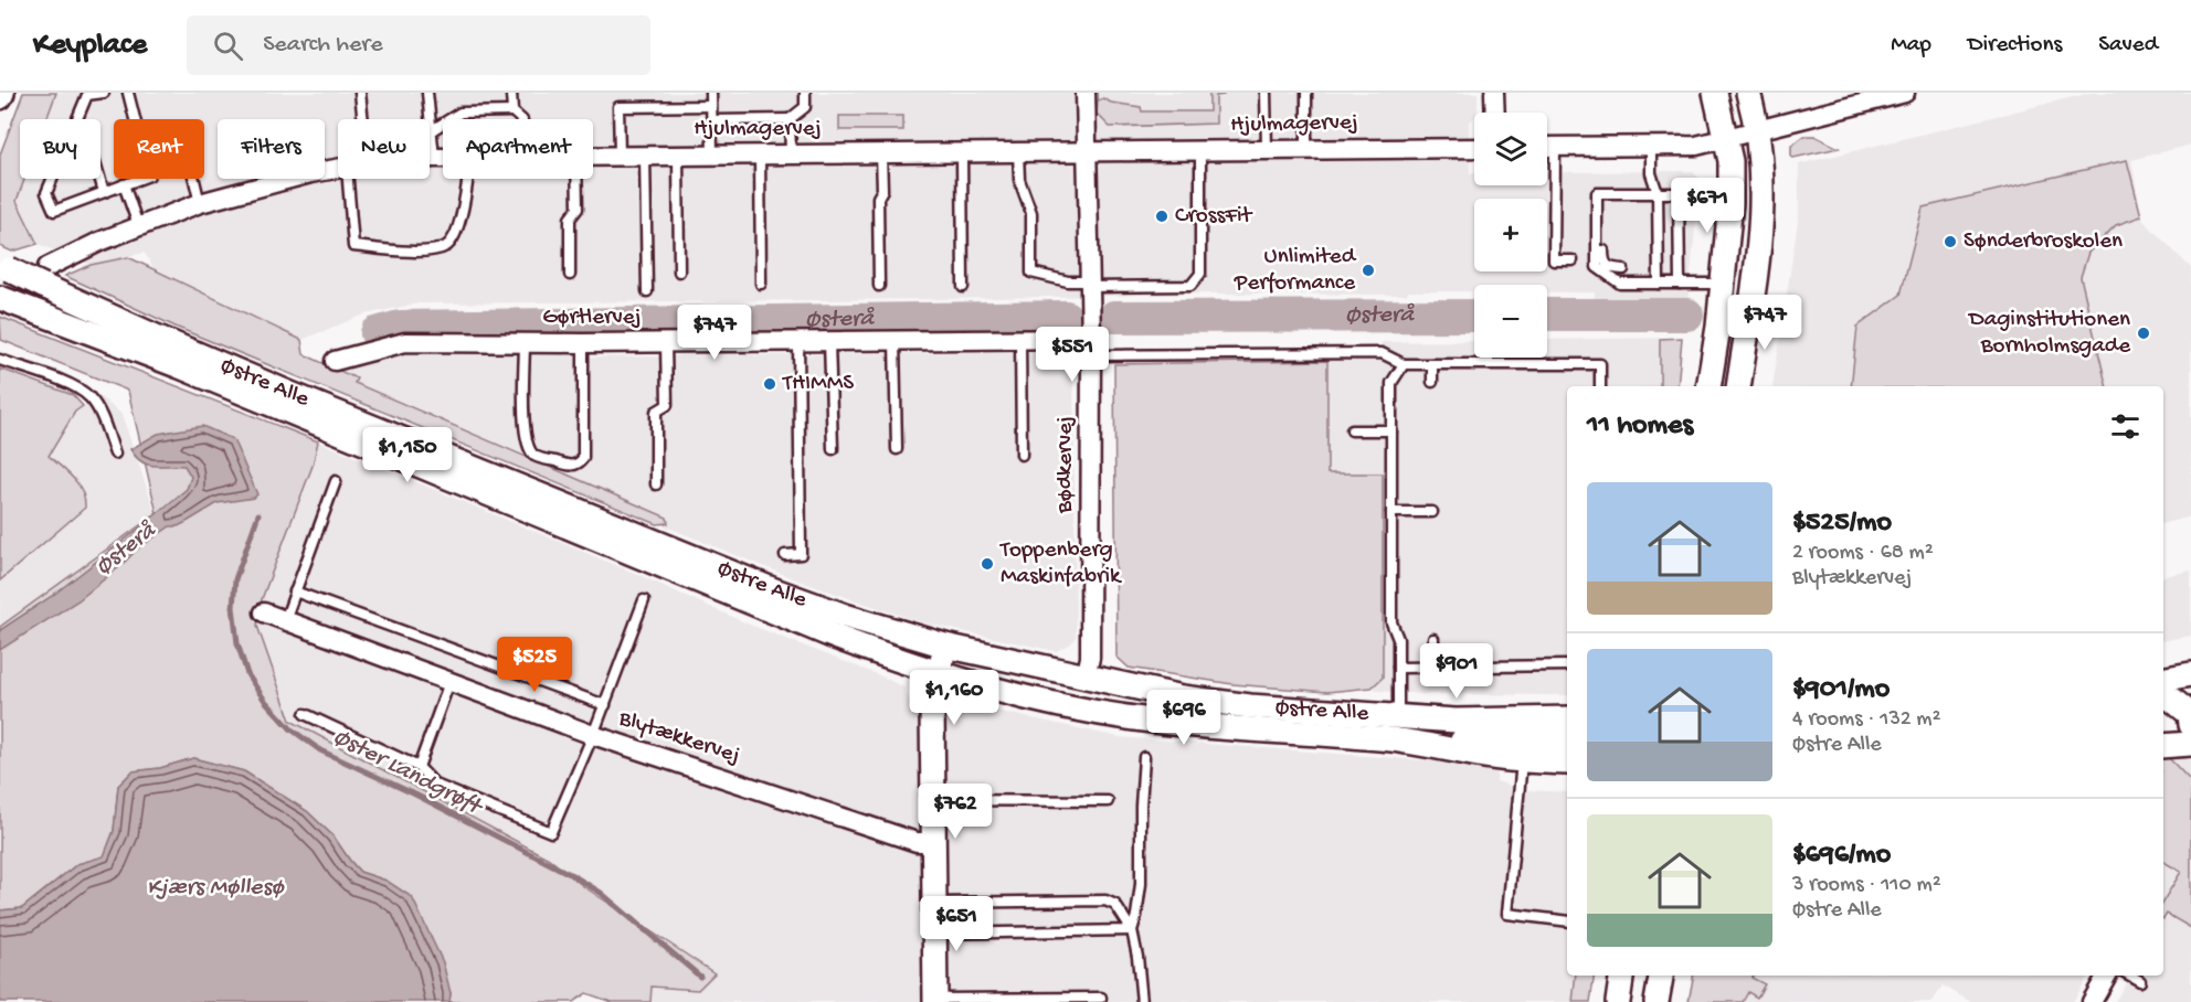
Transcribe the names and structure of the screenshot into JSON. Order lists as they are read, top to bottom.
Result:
{
  "streets": {
    "street": [
      "Hjulmagervej",
      "Gørtlervej",
      "Østre Alle",
      "Bødkervej",
      "Blytækkervej"
    ]
  },
  "crossings": [
    ["Hjulmagervej", "Østre Alle"],
    ["Hjulmagervej", "Bødkervej"],
    ["Gørtlervej", "Bødkervej"],
    ["Østre Alle", "Bødkervej"]
  ],
  "water": ["Østerå", "Øster Landgrøft", "Kjærs Møllesø"],
  "places": [
    "CrossFit",
    "Sønderbroskolen",
    "Unlimited Performance",
    "Daginstitutionen Bornholmsgade",
    "THIMMS",
    "Toppenberg Maskinfabrik"
  ],
  "page": {
    "header": "Keyplace",
    "search": "Search here",
    "nav": ["Map", "Directions", "Saved"],
    "map_buttons": ["+", "−"],
    "chip": [
      "Buy",
      "Rent",
      "Filters",
      "New",
      "Apartment"
    ],
    "price": [
      "$671",
      "$747",
      "$747",
      "$551",
      "$1,150",
      "$525",
      "$901",
      "$1,160",
      "$696",
      "$762",
      "$651"
    ],
    "heading": "11 homes",
    "list": [
      {
        "name": "$525/mo",
        "note": "2 rooms · 68 m² · Blytækkervej"
      },
      {
        "name": "$901/mo",
        "note": "4 rooms · 132 m² · Østre Alle"
      },
      {
        "name": "$696/mo",
        "note": "3 rooms · 110 m² · Østre Alle"
      }
    ]
  }
}
